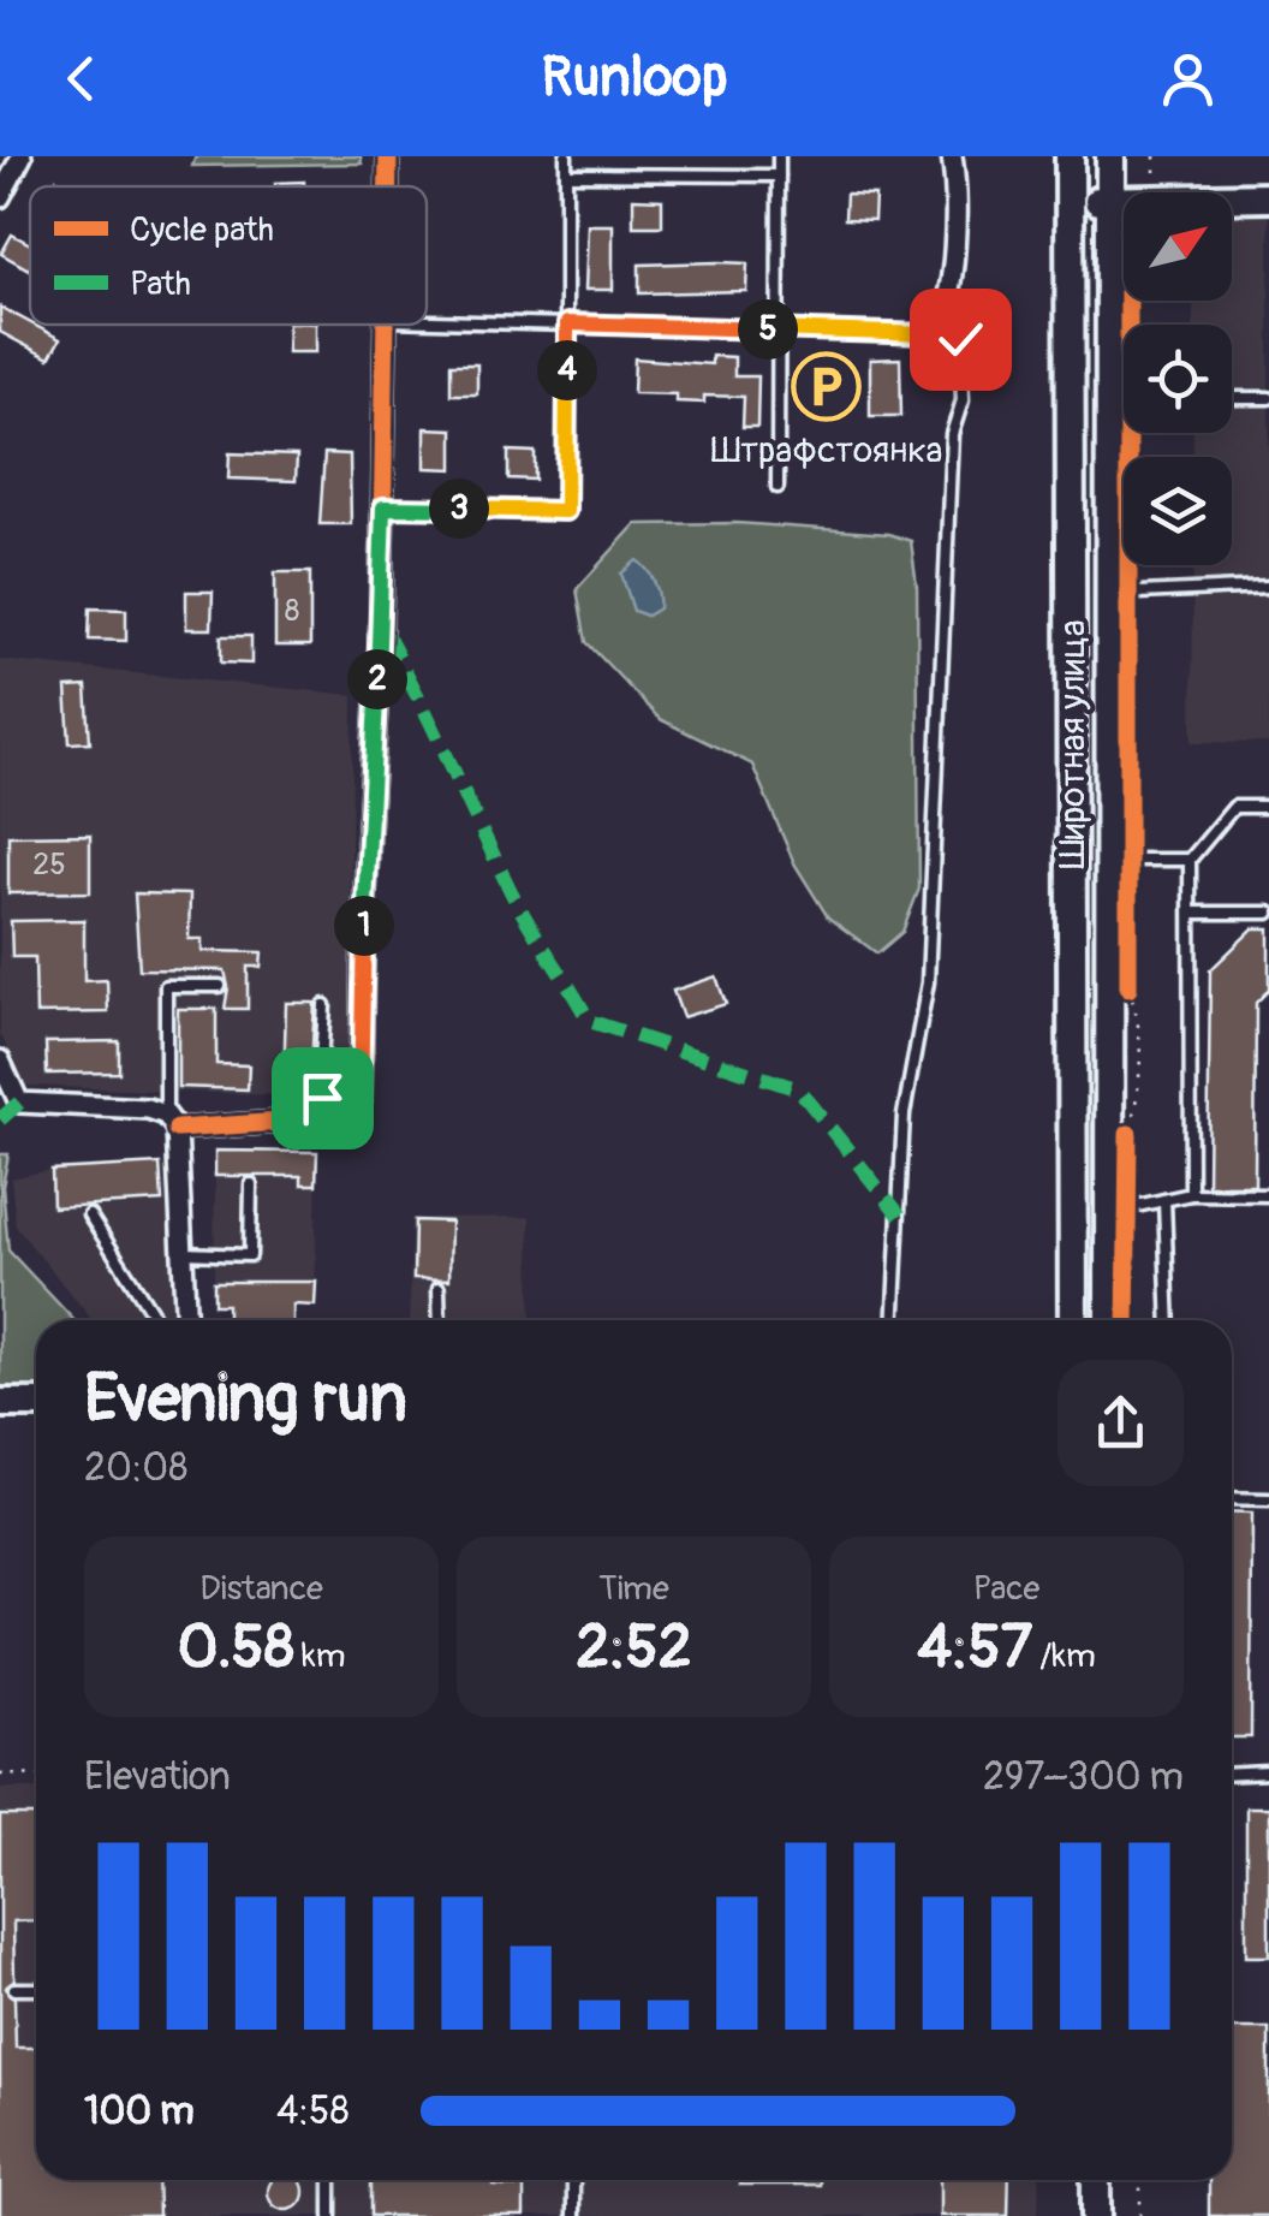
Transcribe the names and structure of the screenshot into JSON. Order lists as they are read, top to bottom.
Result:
{
  "streets": {
    "main road": ["Широтная улица"]
  },
  "places": {
    "parking": ["Штрафстоянка"]
  },
  "house_numbers": ["8", "25"],
  "legend": ["Cycle path", "Path"],
  "north": "top right",
  "page": {
    "header": "Runloop",
    "pins": [
      "5",
      "4",
      "3",
      "2",
      "1"
    ],
    "heading": ["Evening run", "20:08"],
    "stats": [
      ["Distance", "0.58 km"],
      ["Time", "2:52"],
      ["Pace", "4:57 /km"]
    ],
    "chart": ["Elevation", "297–300 m"],
    "list": [
      {
        "name": "100 m",
        "note": "4:58"
      }
    ]
  }
}
